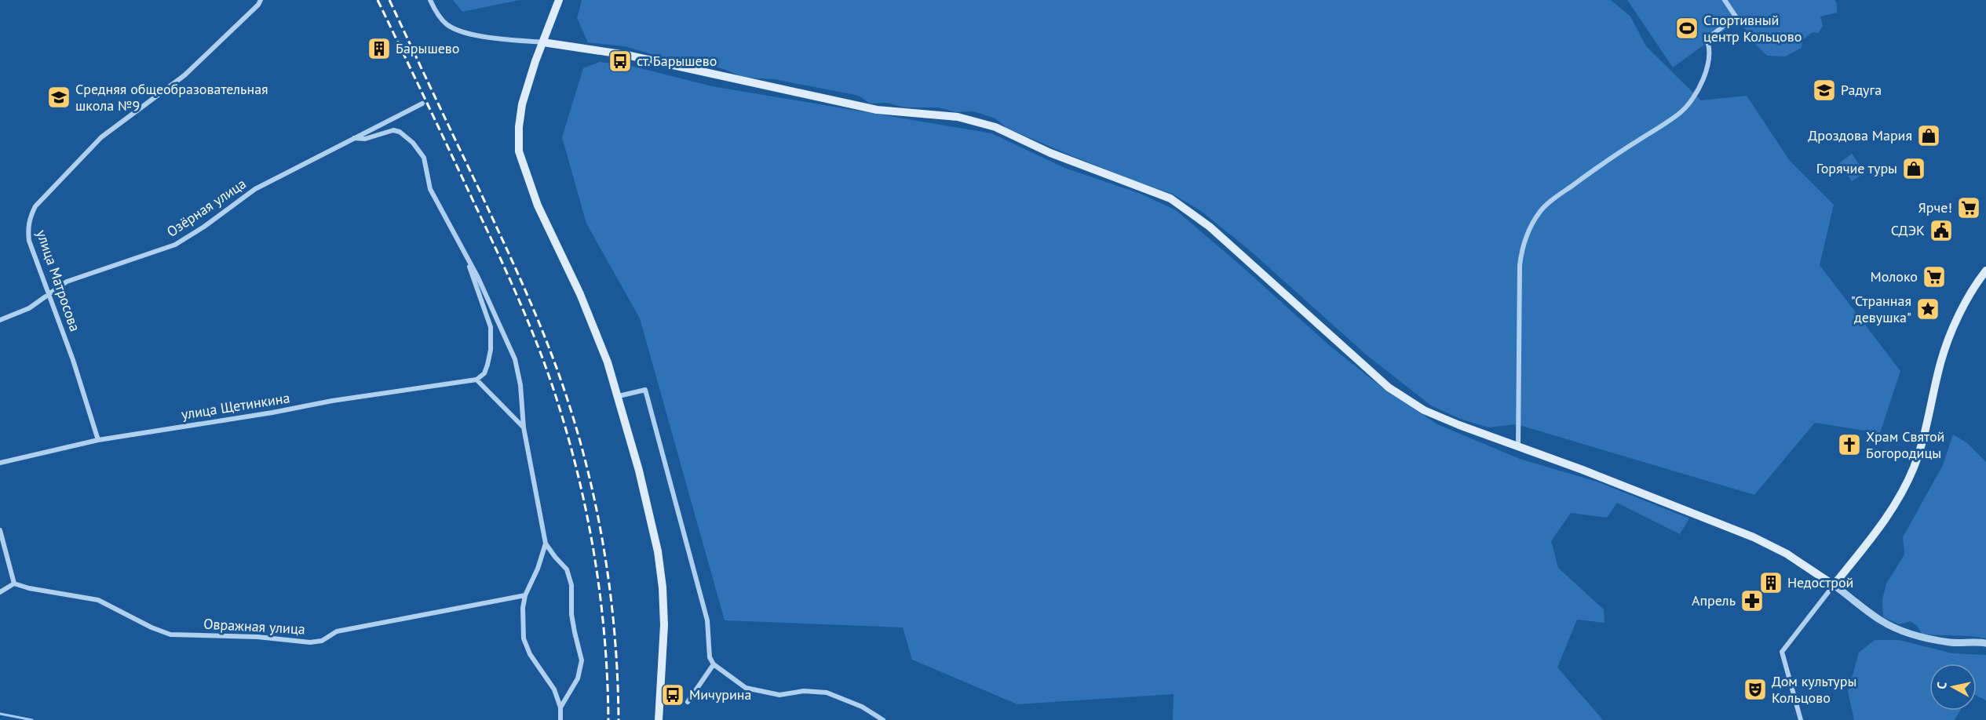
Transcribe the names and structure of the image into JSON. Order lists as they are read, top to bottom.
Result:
{
  "streets": {
    "street": [
      "Озёрная улица",
      "улица Матросова",
      "улица Щетинкина",
      "Овражная улица"
    ]
  },
  "crossings": [
    ["Озёрная улица", "улица Матросова"],
    ["улица Матросова", "улица Щетинкина"]
  ],
  "places": {
    "sports": ["Спортивный центр Кольцово"],
    "building": ["Барышево", "Недострой"],
    "bus stop": ["ст. Барышево", "Мичурина"],
    "school or university": ["Радуга", "Средняя общеобразовательная школа №9"],
    "shop": ["Дроздова Мария", "Горячие туры"],
    "supermarket": ["Ярче!", "Молоко"],
    "public building": ["СДЭК"],
    "place": ["\"Странная девушка\""],
    "church": ["Храм Святой Богородицы"],
    "pharmacy": ["Апрель"],
    "theatre": ["Дом культуры Кольцово"]
  },
  "north": "left"
}
